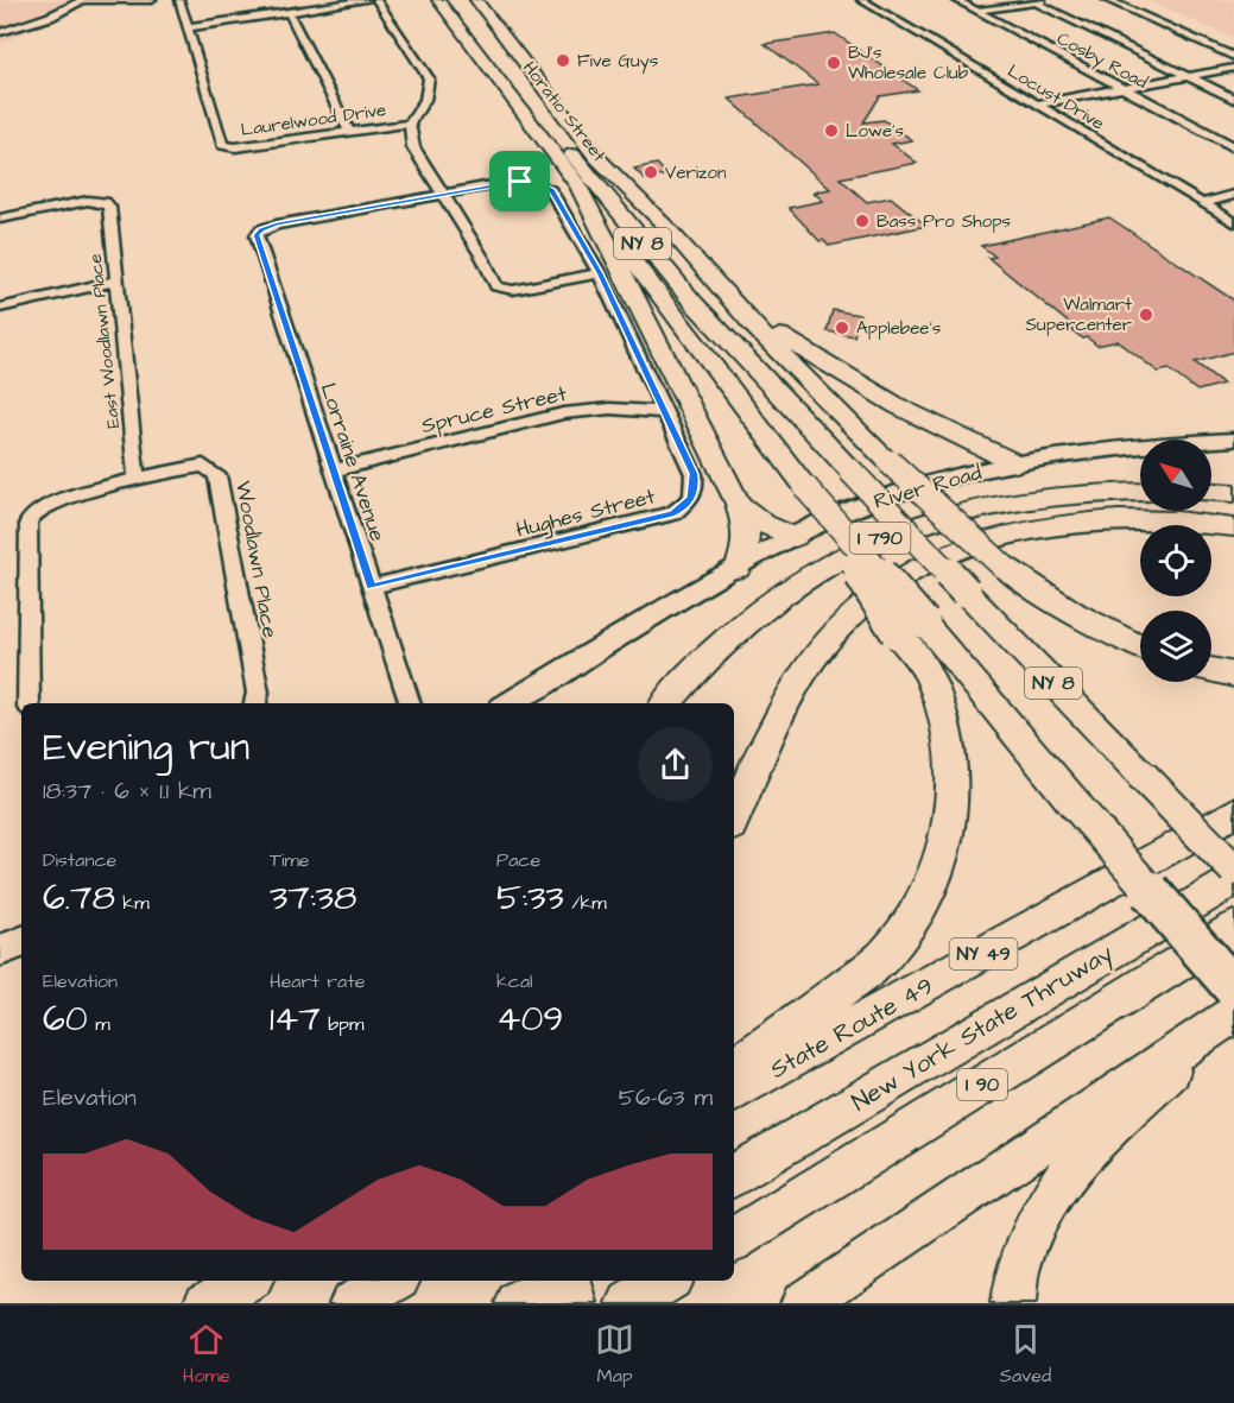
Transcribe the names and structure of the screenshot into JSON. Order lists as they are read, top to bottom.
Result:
{
  "streets": {
    "highway": [
      "Horatio Street",
      "NY 8",
      "I 790",
      "NY 49",
      "State Route 49",
      "New York State Thruway",
      "I 90"
    ],
    "main road": ["River Road"],
    "street": [
      "Cosby Road",
      "Locust Drive",
      "Laurelwood Drive",
      "East Woodlawn Place",
      "Spruce Street",
      "Lorraine Avenue",
      "Hughes Street",
      "Woodlawn Place"
    ]
  },
  "crossings": [
    ["East Woodlawn Place", "Woodlawn Place"],
    ["Spruce Street", "Lorraine Avenue"],
    ["Spruce Street", "Hughes Street"],
    ["Lorraine Avenue", "Hughes Street"]
  ],
  "places": [
    "Five Guys",
    "BJ's Wholesale Club",
    "Lowe's",
    "Verizon",
    "Bass Pro Shops",
    "Walmart Supercenter",
    "Applebee's"
  ],
  "north": "top left",
  "page": {
    "heading": ["Evening run", "18:37 · 6 × 1.1 km"],
    "stats": [
      ["Distance", "6.78 km"],
      ["Time", "37:38"],
      ["Pace", "5:33 /km"],
      ["Elevation", "60 m"],
      ["Heart rate", "147 bpm"],
      ["kcal", "409"]
    ],
    "chart": ["Elevation", "56–63 m"],
    "tabs": ["Home", "Map", "Saved"]
  }
}
